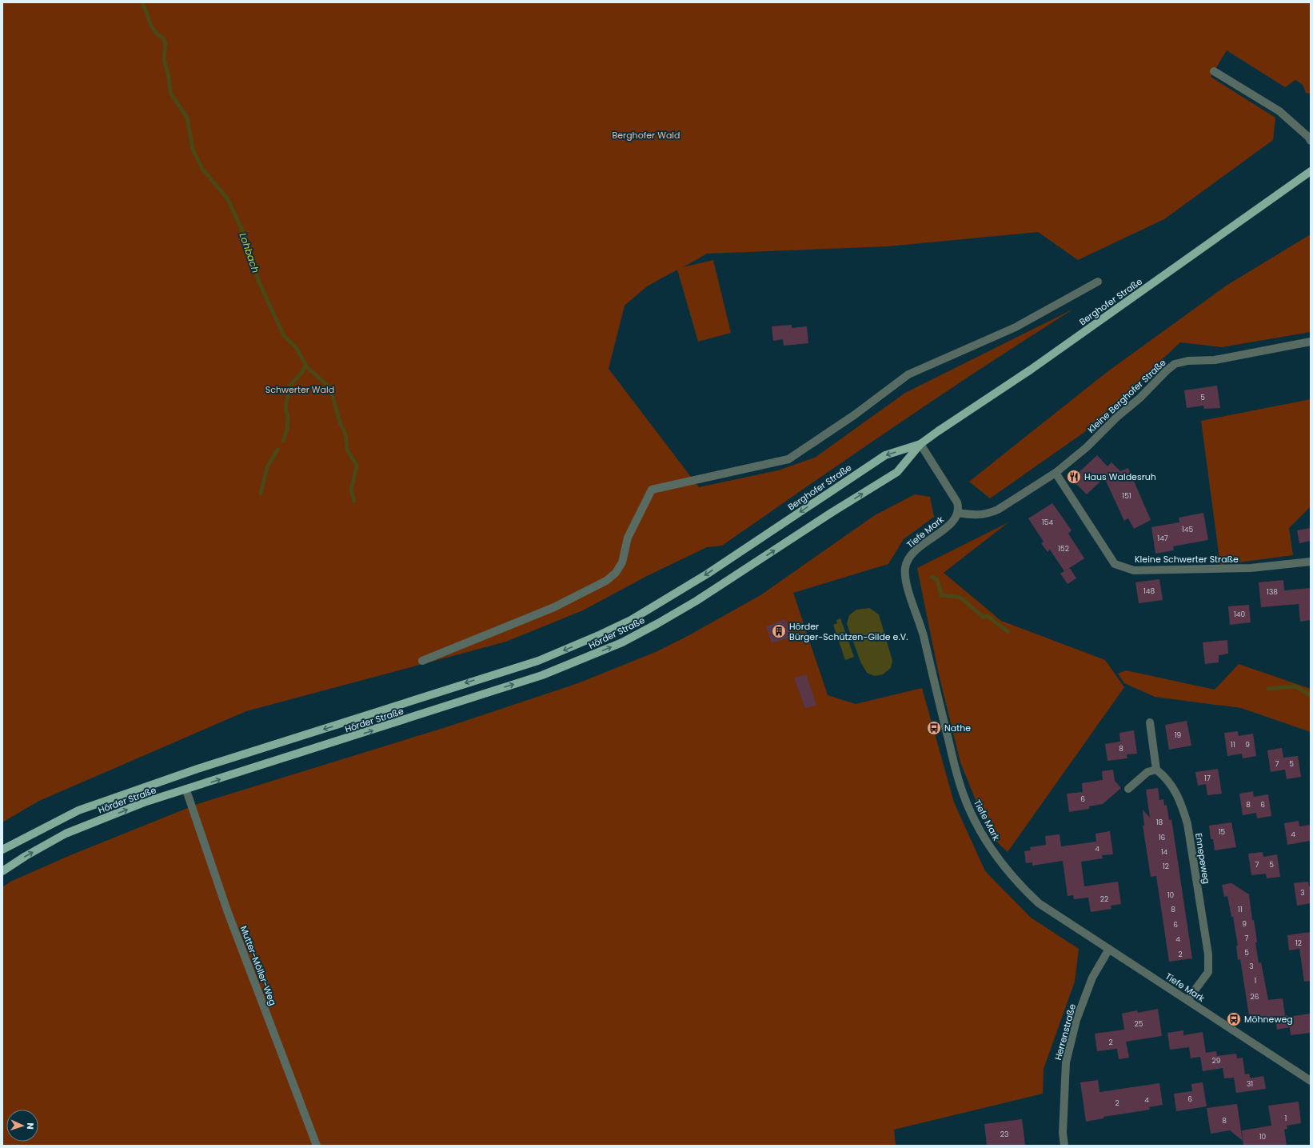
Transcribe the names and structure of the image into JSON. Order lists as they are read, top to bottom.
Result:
{
  "streets": {
    "main road": ["Berghofer Straße", "Hörder Straße"],
    "street": [
      "Kleine Berghofer Straße",
      "Tiefe Mark",
      "Kleine Schwerter Straße",
      "Ennepeweg",
      "Mutter-Möller-Weg",
      "Herrenstraße"
    ]
  },
  "crossings": [
    ["Berghofer Straße", "Hörder Straße"],
    ["Kleine Berghofer Straße", "Tiefe Mark"],
    ["Kleine Berghofer Straße", "Kleine Schwerter Straße"],
    ["Tiefe Mark", "Ennepeweg"],
    ["Tiefe Mark", "Herrenstraße"],
    ["Hörder Straße", "Mutter-Möller-Weg"]
  ],
  "water": ["Lohbach"],
  "parks": ["Berghofer Wald", "Schwerter Wald"],
  "places": {
    "restaurant": ["Haus Waldesruh"],
    "building": ["Hörder Bürger-Schützen-Gilde e.V."],
    "bus stop": ["Nathe", "Möhneweg"]
  },
  "house_numbers": [
    "5",
    "151",
    "154",
    "145",
    "147",
    "152",
    "148",
    "138",
    "140",
    "19",
    "11",
    "9",
    "8",
    "7",
    "5",
    "17",
    "6",
    "8",
    "6",
    "18",
    "15",
    "4",
    "16",
    "4",
    "14",
    "7",
    "5",
    "12",
    "3",
    "10",
    "22",
    "8",
    "11",
    "9",
    "6",
    "7",
    "4",
    "12",
    "5",
    "2",
    "3",
    "1",
    "26",
    "25",
    "2",
    "29",
    "31",
    "6",
    "4",
    "2",
    "1",
    "8",
    "23",
    "10"
  ],
  "north": "right"
}
